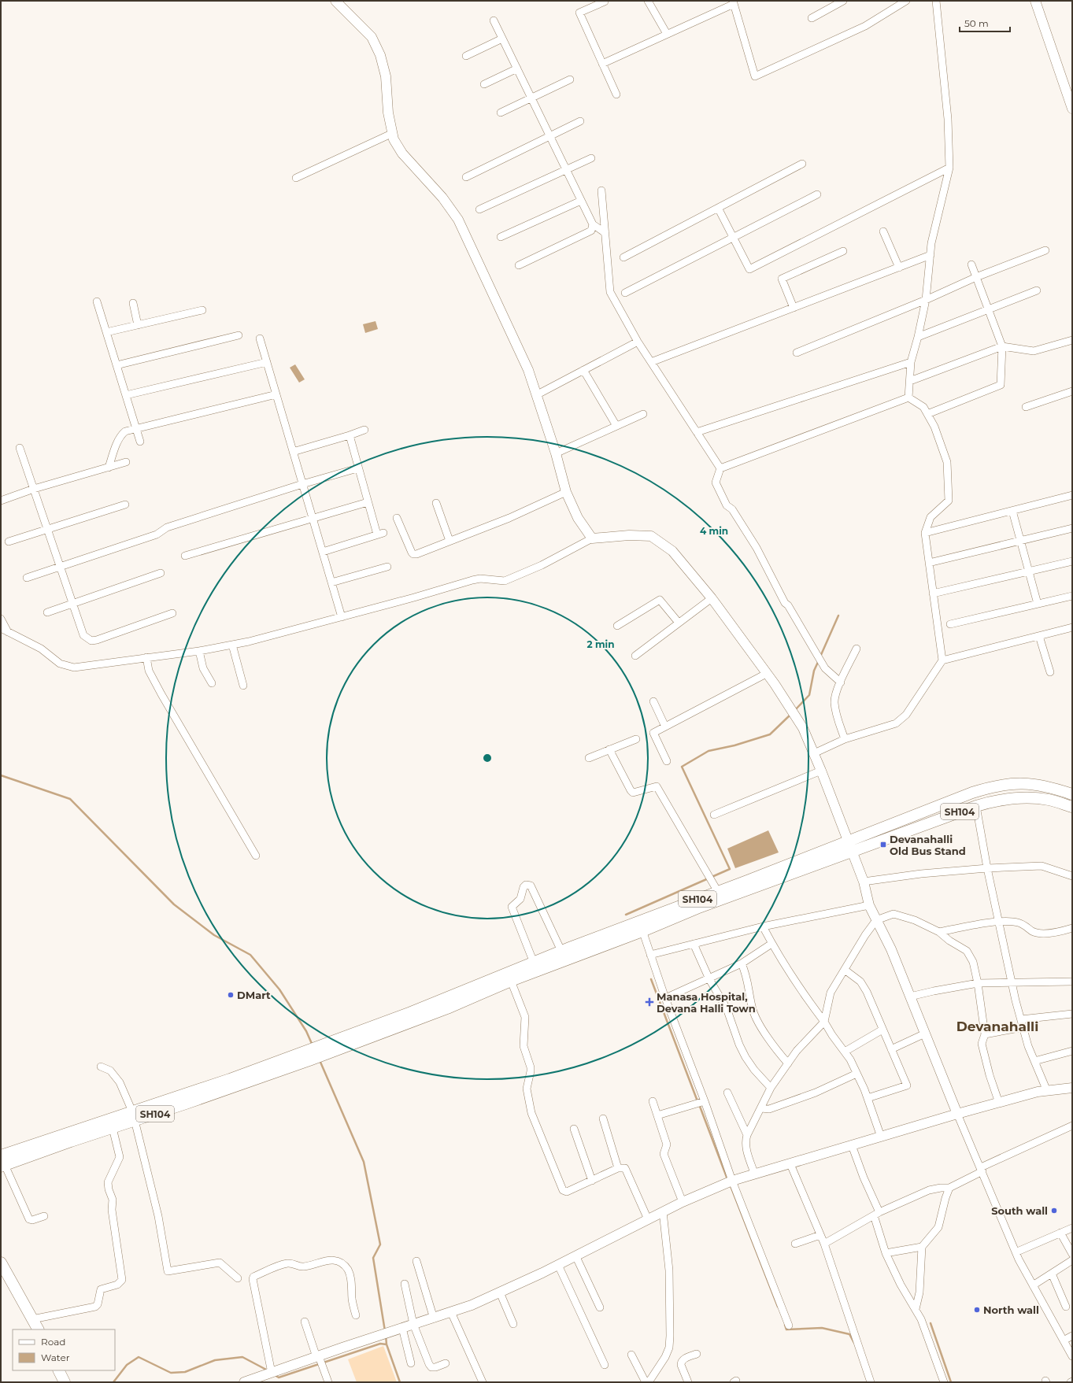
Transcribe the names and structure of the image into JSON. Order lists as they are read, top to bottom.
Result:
{
  "streets": {
    "main road": ["SH104"]
  },
  "districts": ["Devanahalli"],
  "places": {
    "transit": ["Devanahalli Old Bus Stand"],
    "other": ["DMart", "South wall", "North wall"],
    "health": ["Manasa Hospital, Devana Halli Town"]
  },
  "legend": ["Road", "Water"],
  "scale_bar": "50 m",
  "rings": ["4 min", "2 min"]
}
